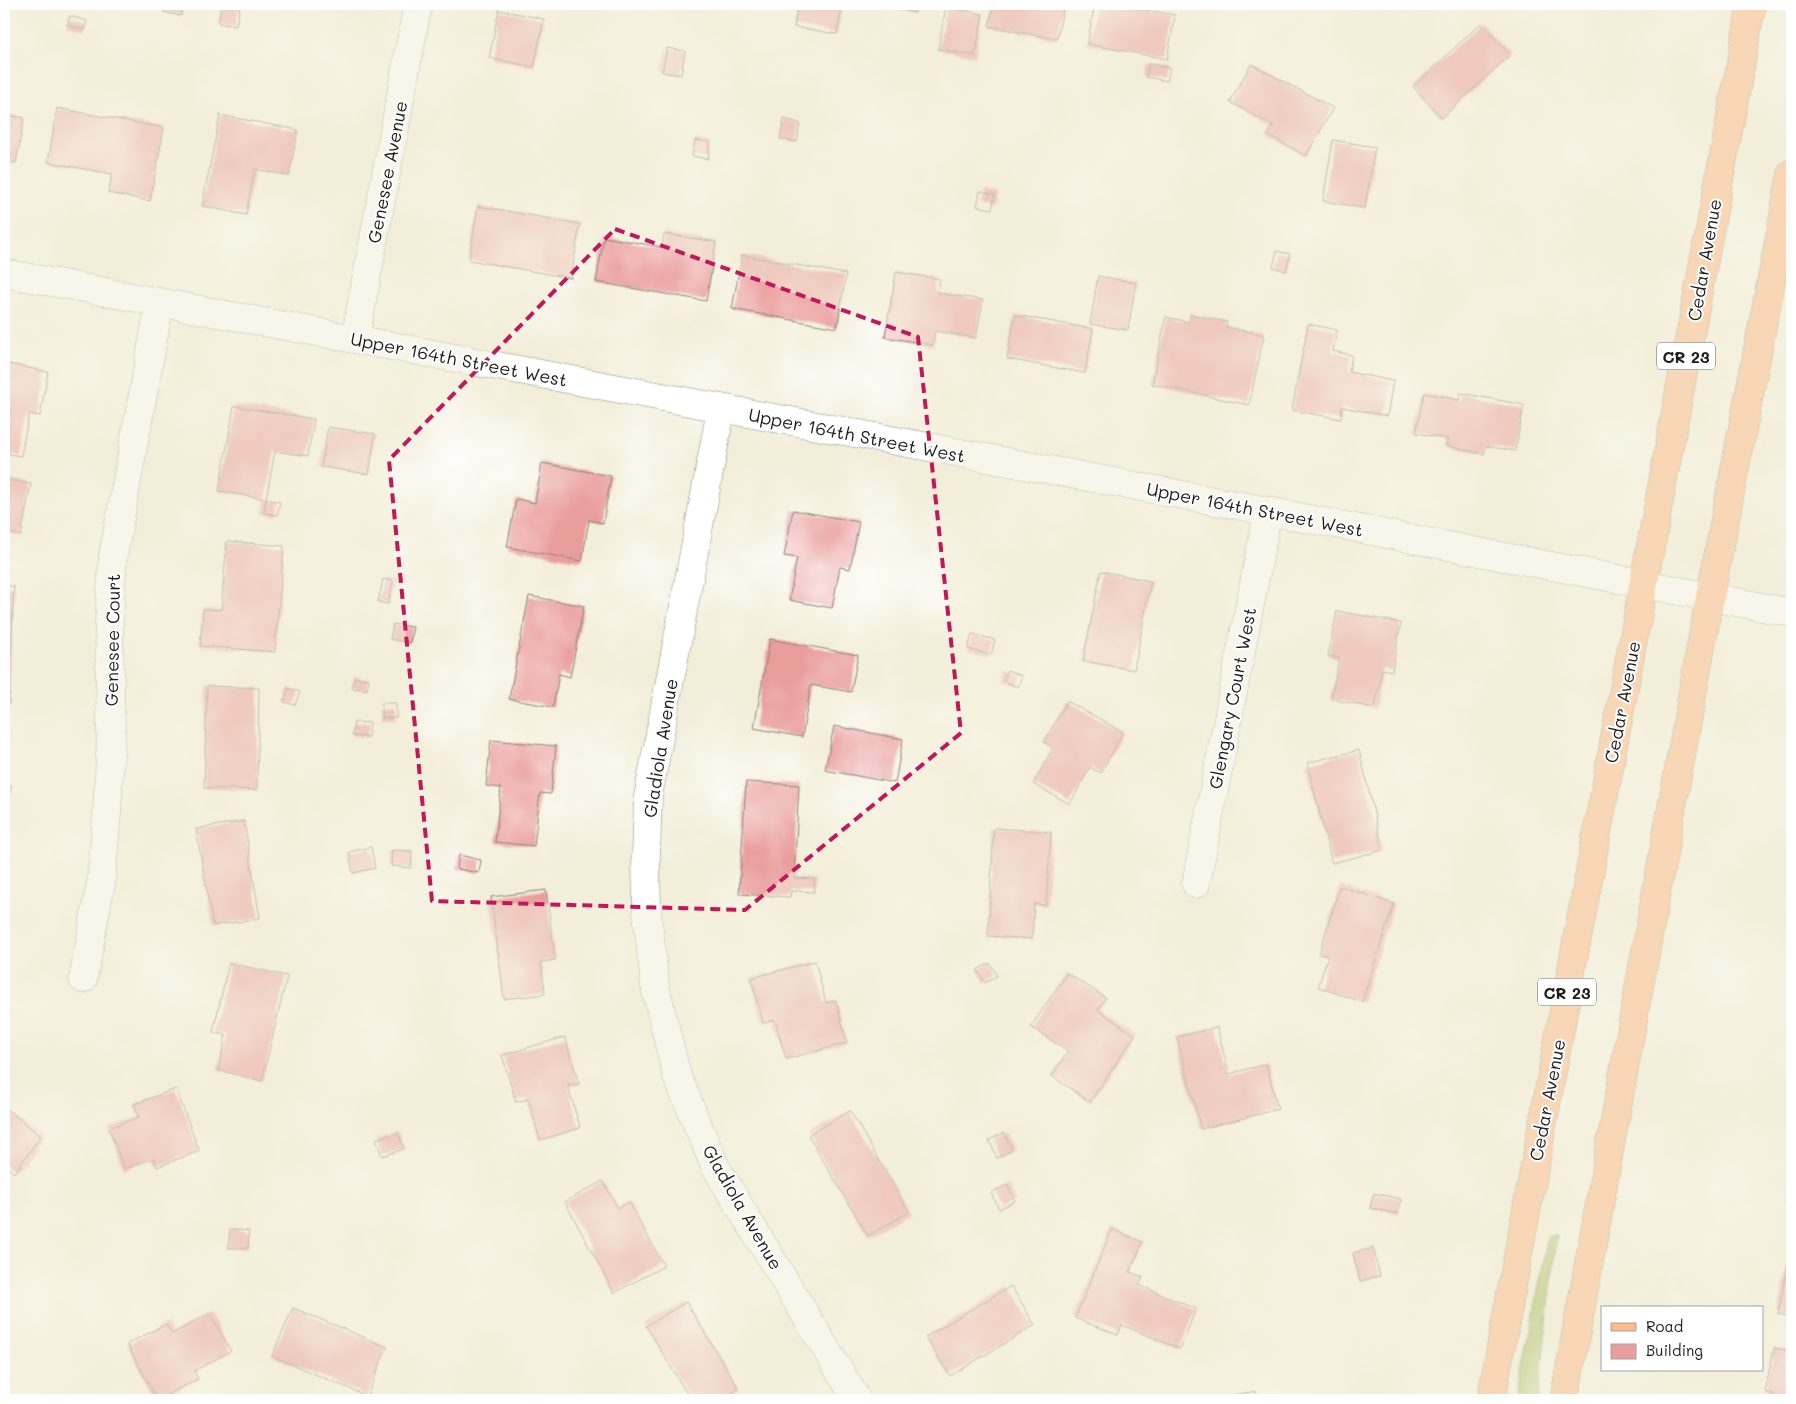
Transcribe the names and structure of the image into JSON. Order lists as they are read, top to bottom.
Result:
{
  "streets": {
    "main road": ["Cedar Avenue", "CR 23"],
    "street": [
      "Genesee Avenue",
      "Upper 164th Street West",
      "Genesee Court",
      "Glengary Court West",
      "Gladiola Avenue"
    ]
  },
  "crossings": [
    ["Genesee Avenue", "Upper 164th Street West"],
    ["Cedar Avenue", "Upper 164th Street West"],
    ["Upper 164th Street West", "Genesee Court"],
    ["Upper 164th Street West", "Glengary Court West"],
    ["Upper 164th Street West", "Gladiola Avenue"]
  ],
  "legend": ["Road", "Building"]
}
